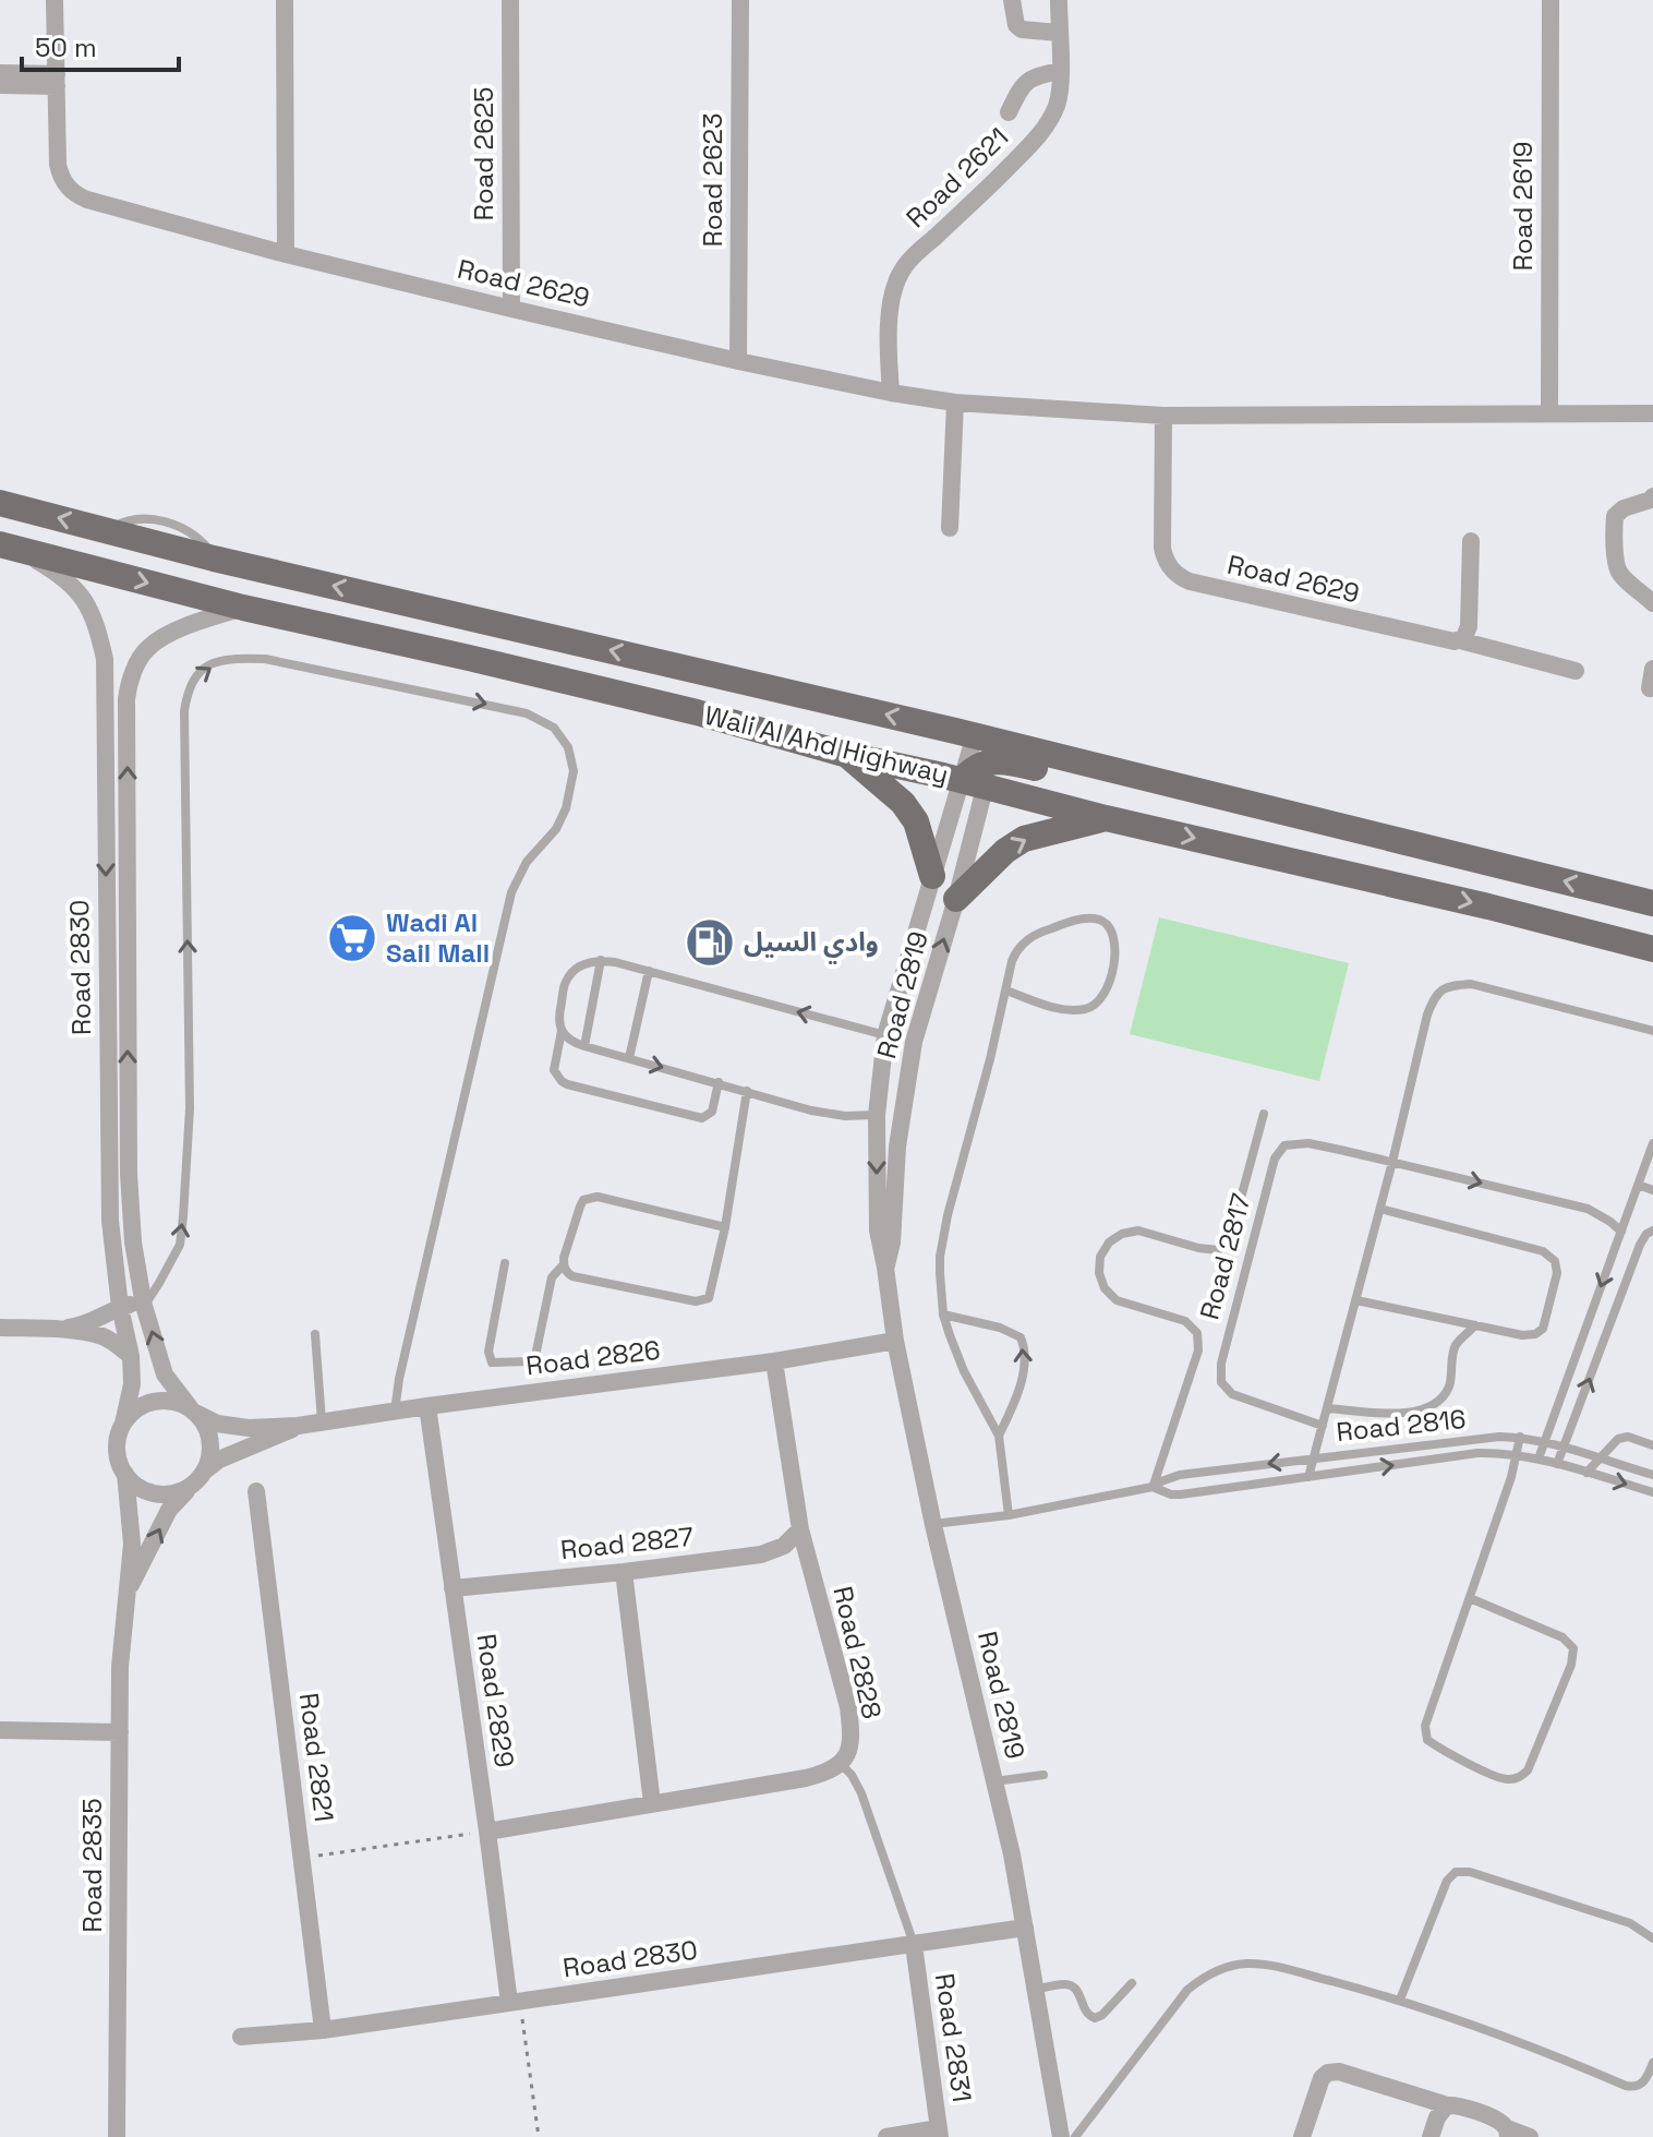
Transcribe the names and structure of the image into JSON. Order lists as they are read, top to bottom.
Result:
{
  "streets": {
    "main road": ["Wali Al Ahd Highway"],
    "street": [
      "Road 2625",
      "Road 2621",
      "Road 2623",
      "Road 2619",
      "Road 2629",
      "Road 2830",
      "Road 2819",
      "Road 2826",
      "Road 2827",
      "Road 2828",
      "Road 2829",
      "Road 2821",
      "Road 2835",
      "Road 2831"
    ],
    "lane": ["Road 2817", "Road 2816"]
  },
  "crossings": [
    ["Road 2625", "Road 2629"],
    ["Road 2621", "Road 2629"],
    ["Road 2623", "Road 2629"],
    ["Road 2619", "Road 2629"],
    ["Wali Al Ahd Highway", "Road 2830"],
    ["Wali Al Ahd Highway", "Road 2819"],
    ["Road 2830", "Road 2819"],
    ["Road 2830", "Road 2826"],
    ["Road 2830", "Road 2829"],
    ["Road 2830", "Road 2821"],
    ["Road 2830", "Road 2835"],
    ["Road 2830", "Road 2831"],
    ["Road 2819", "Road 2826"],
    ["Road 2819", "Road 2816"],
    ["Road 2826", "Road 2828"],
    ["Road 2826", "Road 2829"],
    ["Road 2826", "Road 2835"],
    ["Road 2827", "Road 2828"],
    ["Road 2827", "Road 2829"]
  ],
  "places": {
    "supermarket": ["Wadi Al Sail Mall"],
    "fuel station": ["وادي السيل"]
  },
  "scale_bar": "50 m"
}
